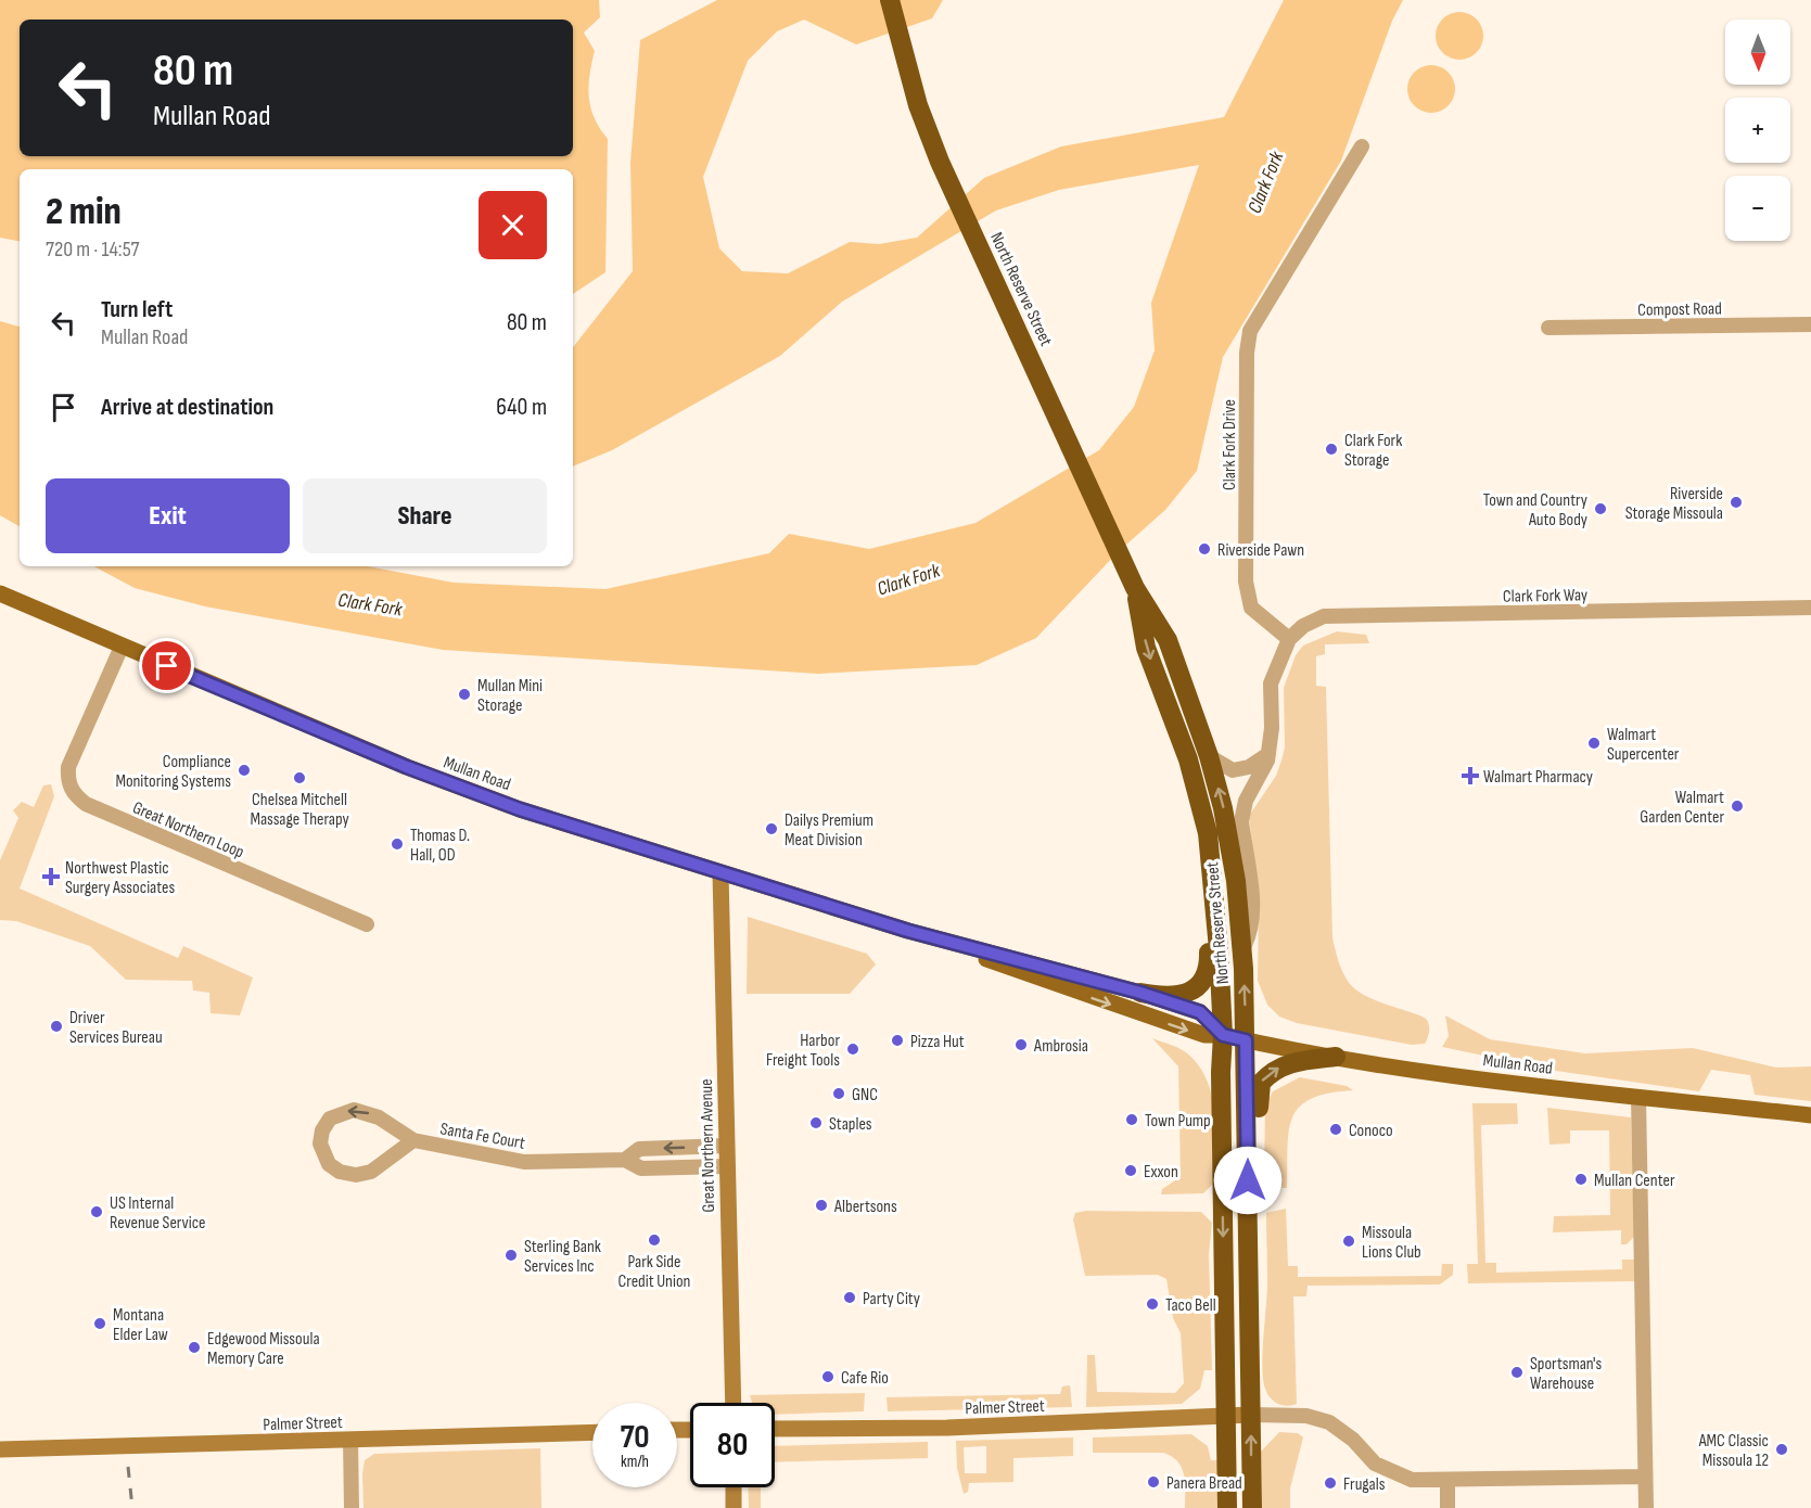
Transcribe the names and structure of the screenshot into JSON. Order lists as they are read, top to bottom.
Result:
{
  "streets": {
    "highway": ["North Reserve Street"],
    "main road": ["Mullan Road"],
    "street": [
      "Compost Road",
      "Clark Fork Drive",
      "Clark Fork Way",
      "Great Northern Loop",
      "Santa Fe Court",
      "Great Northern Avenue",
      "Palmer Street"
    ]
  },
  "crossings": [
    ["North Reserve Street", "Mullan Road"],
    ["North Reserve Street", "Palmer Street"],
    ["Clark Fork Drive", "Clark Fork Way"],
    ["Mullan Road", "Great Northern Loop"],
    ["Mullan Road", "Great Northern Avenue"],
    ["Santa Fe Court", "Great Northern Avenue"]
  ],
  "water": ["Clark Fork"],
  "places": {
    "other": [
      "Clark Fork Storage",
      "Riverside Storage Missoula",
      "Town and Country Auto Body",
      "Riverside Pawn",
      "Mullan Mini Storage",
      "Walmart Supercenter",
      "Compliance Monitoring Systems",
      "Chelsea Mitchell Massage Therapy",
      "Walmart Garden Center",
      "Dailys Premium Meat Division",
      "Thomas D. Hall, OD",
      "Driver Services Bureau",
      "Pizza Hut",
      "Ambrosia",
      "Harbor Freight Tools",
      "GNC",
      "Town Pump",
      "Staples",
      "Conoco",
      "Exxon",
      "Mullan Center",
      "Albertsons",
      "US Internal Revenue Service",
      "Park Side Credit Union",
      "Missoula Lions Club",
      "Sterling Bank Services Inc",
      "Party City",
      "Taco Bell",
      "Montana Elder Law",
      "Edgewood Missoula Memory Care",
      "Sportsman's Warehouse",
      "Cafe Rio",
      "AMC Classic Missoula 12",
      "Panera Bread",
      "Frugals"
    ],
    "health": ["Walmart Pharmacy", "Northwest Plastic Surgery Associates"]
  },
  "north": "bottom",
  "page": {
    "map_buttons": ["+", "−"],
    "turn": ["80 m", "Mullan Road"],
    "heading": ["2 min", "720 m · 14:57"],
    "list": [
      {
        "name": "Turn left",
        "note": "Mullan Road",
        "value": "80 m"
      },
      {
        "name": "Arrive at destination",
        "value": "640 m"
      }
    ],
    "buttons": ["Exit", "Share"],
    "speed": "70 km/h",
    "limit": "80"
  }
}
